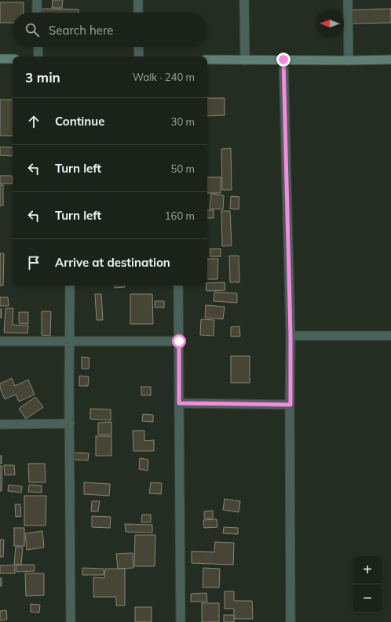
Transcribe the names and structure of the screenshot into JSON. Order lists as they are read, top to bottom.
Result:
{
  "north": "left",
  "page": {
    "search": "Search here",
    "heading": ["3 min", "Walk · 240 m"],
    "list": [
      ["Continue", "30 m"],
      ["Turn left", "50 m"],
      ["Turn left", "160 m"],
      "Arrive at destination"
    ],
    "map_buttons": ["+", "−"]
  }
}
